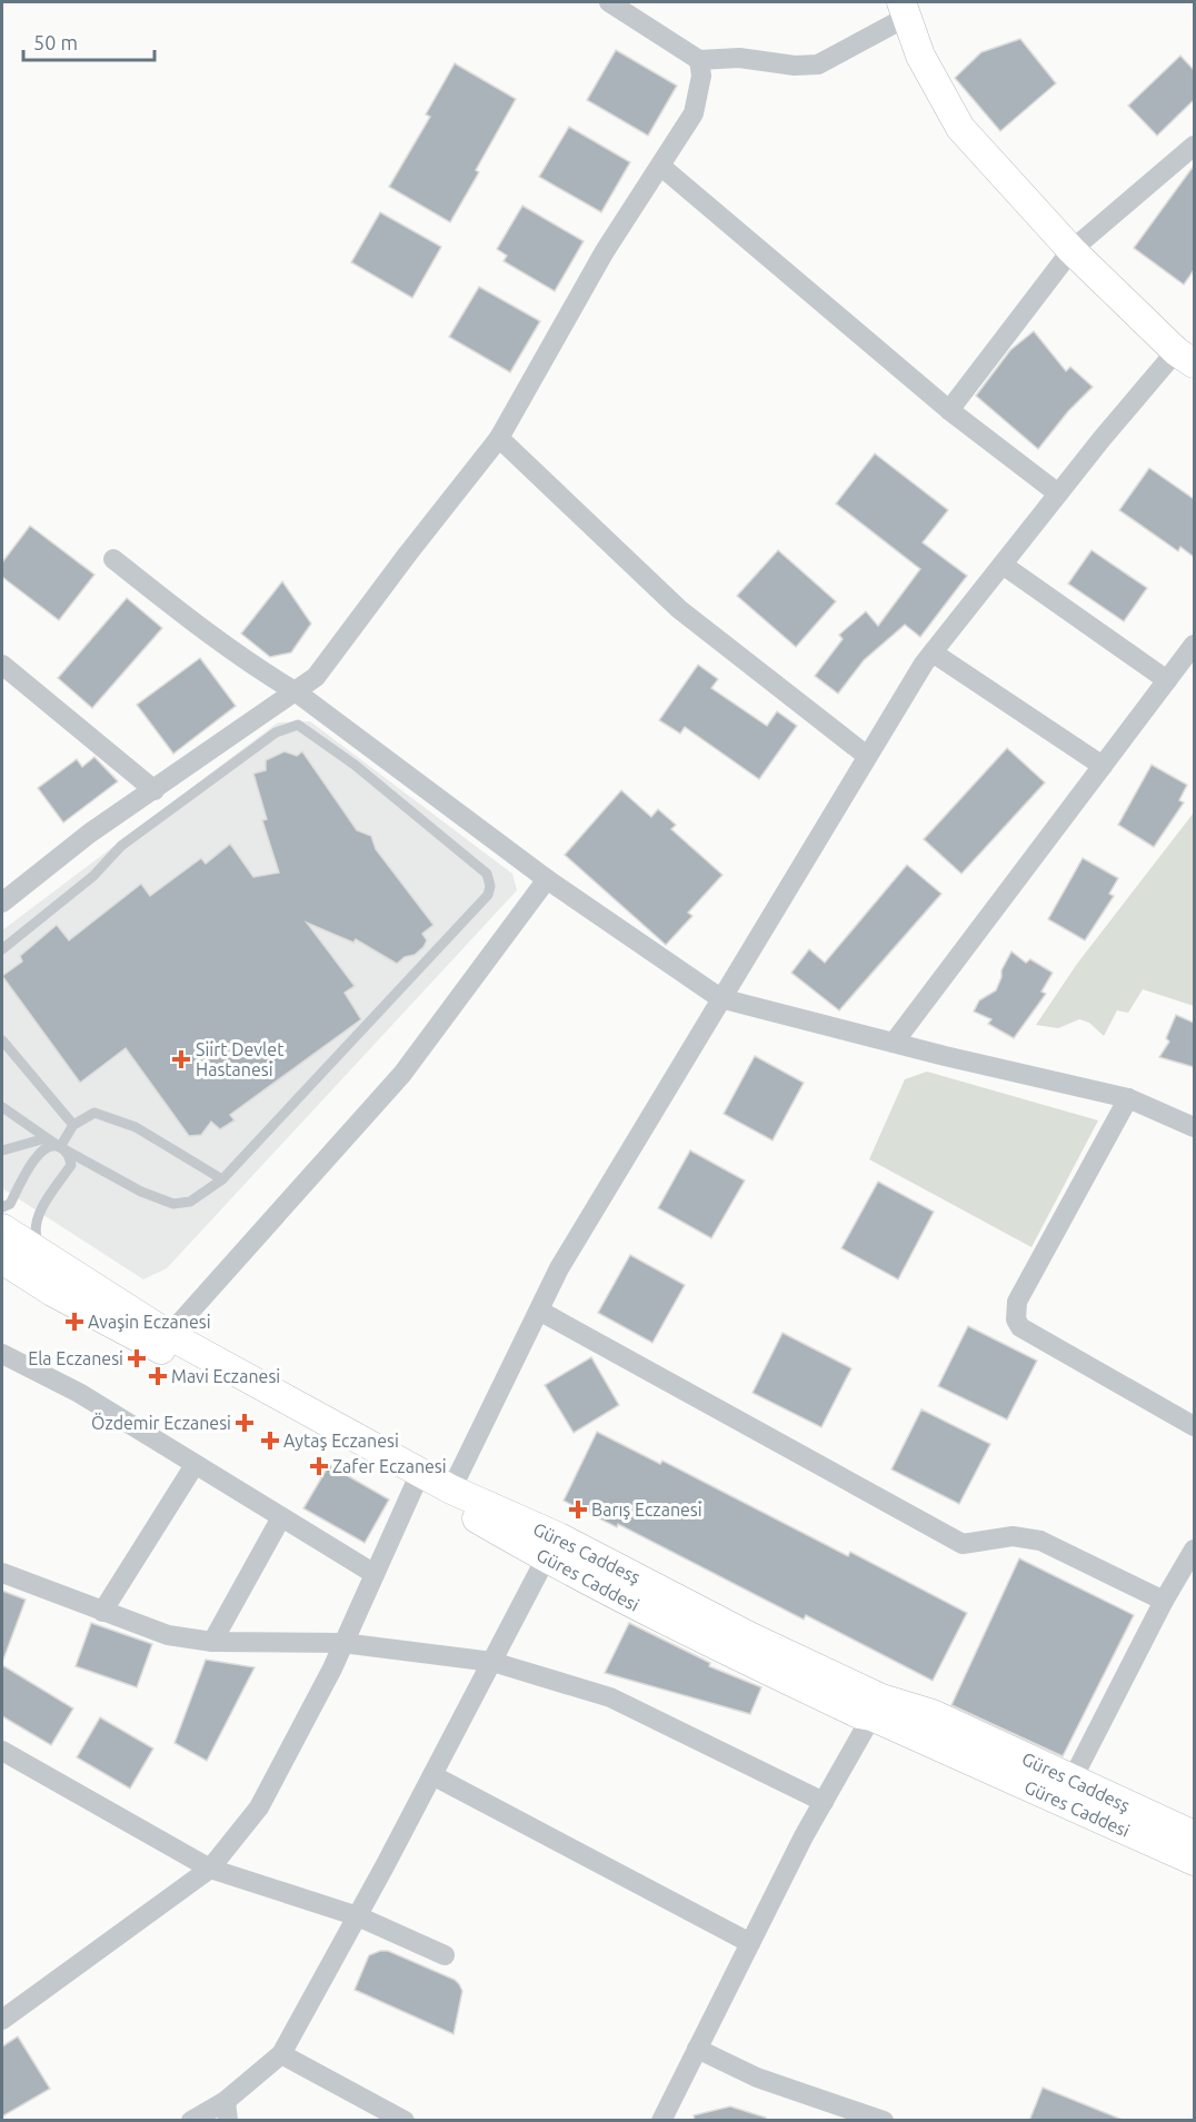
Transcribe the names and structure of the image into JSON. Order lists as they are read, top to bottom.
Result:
{
  "streets": {
    "street": ["Güres Caddesş", "Güres Caddesi"]
  },
  "crossings": [
    ["Güres Caddesş", "Güres Caddesi"]
  ],
  "places": {
    "health": [
      "Siirt Devlet Hastanesi",
      "Avaşin Eczanesi",
      "Ela Eczanesi",
      "Mavi Eczanesi",
      "Özdemir Eczanesi",
      "Aytaş Eczanesi",
      "Zafer Eczanesi",
      "Barış Eczanesi"
    ]
  },
  "scale_bar": "50 m"
}
